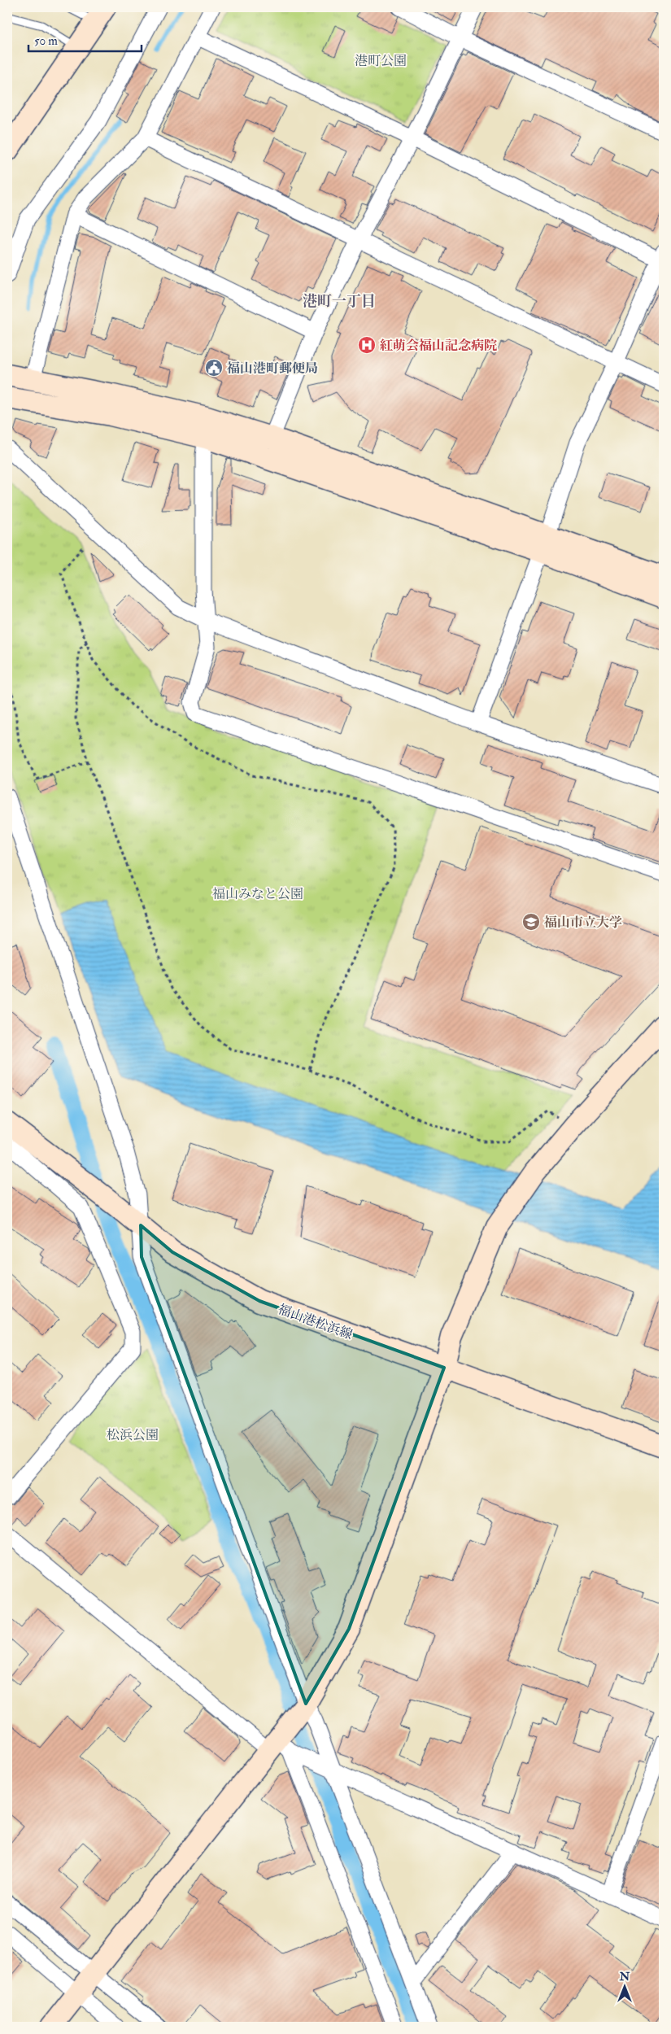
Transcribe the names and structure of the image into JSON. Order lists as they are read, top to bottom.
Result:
{
  "streets": {
    "street": ["福山港松浜線"]
  },
  "districts": ["港町一丁目"],
  "parks": ["港町公園", "福山みなと公園", "松浜公園"],
  "places": {
    "hospital": ["紅萌会福山記念病院"],
    "public building": ["福山港町郵便局"],
    "school or university": ["福山市立大学"]
  },
  "scale_bar": "50 m",
  "north": "top"
}
